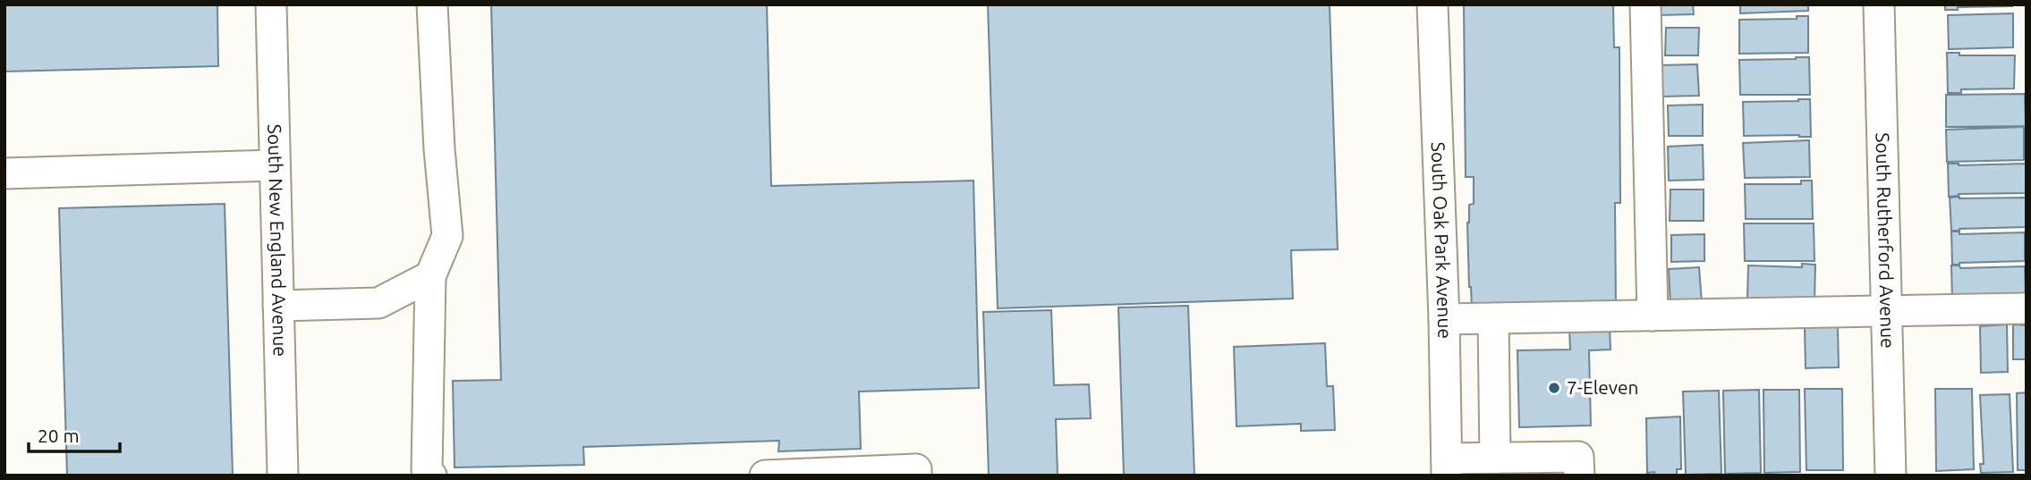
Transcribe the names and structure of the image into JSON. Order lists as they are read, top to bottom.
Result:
{
  "streets": {
    "street": ["South New England Avenue", "South Oak Park Avenue", "South Rutherford Avenue"]
  },
  "places": ["7-Eleven"],
  "scale_bar": "20 m"
}
